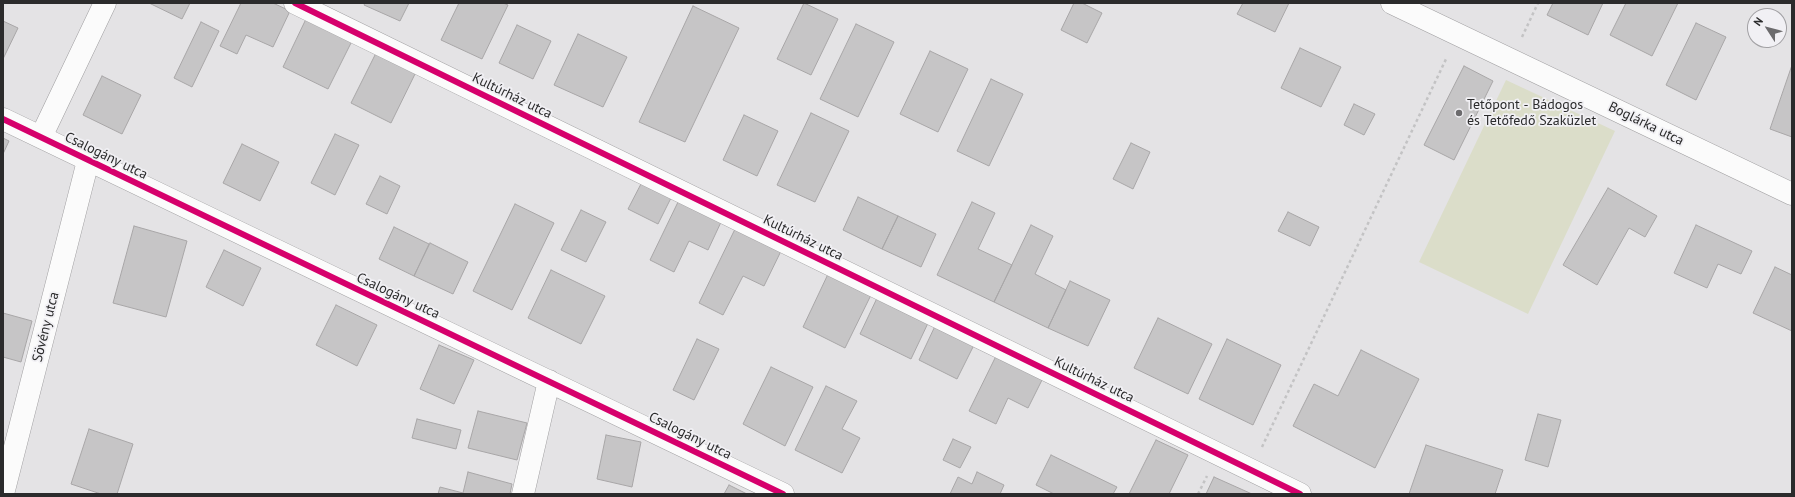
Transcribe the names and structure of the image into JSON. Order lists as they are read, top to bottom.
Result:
{
  "streets": {
    "street": [
      "Kultúrház utca",
      "Boglárka utca",
      "Csalogány utca",
      "Sövény utca"
    ]
  },
  "crossings": [
    ["Csalogány utca", "Sövény utca"]
  ],
  "places": ["Tetőpont - Bádogos és Tetőfedő Szaküzlet"],
  "north": "top left"
}
